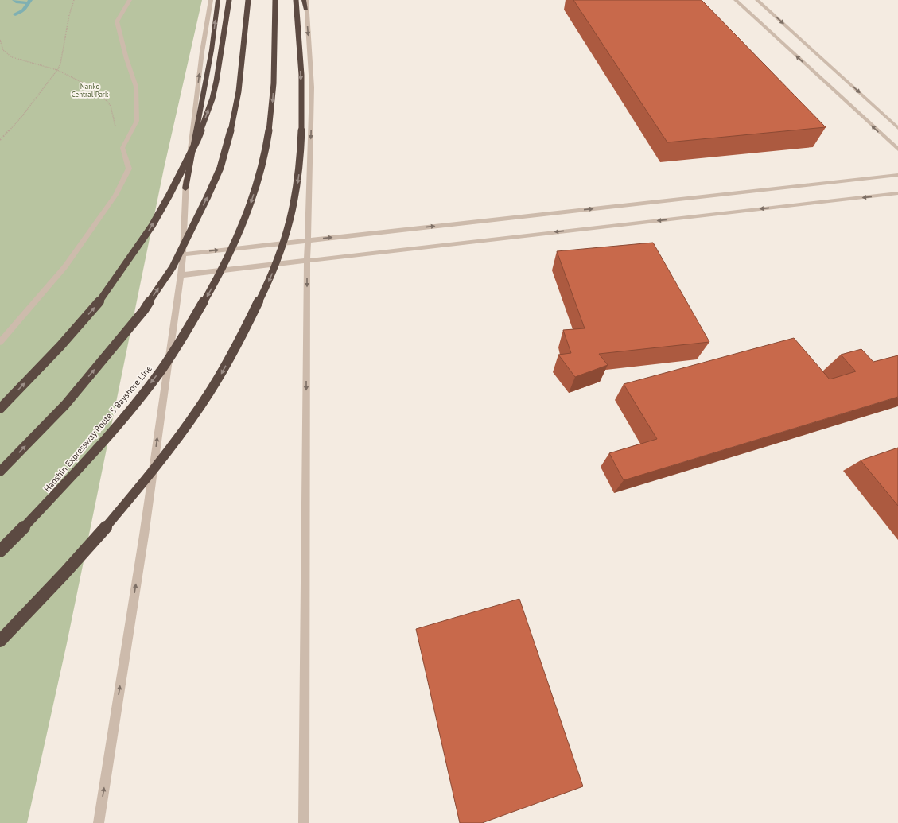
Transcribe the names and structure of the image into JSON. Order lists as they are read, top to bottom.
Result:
{
  "streets": {
    "highway": ["Hanshin Expressway Route 5 Bayshore Line"]
  },
  "parks": ["Nanko Central Park"]
}
